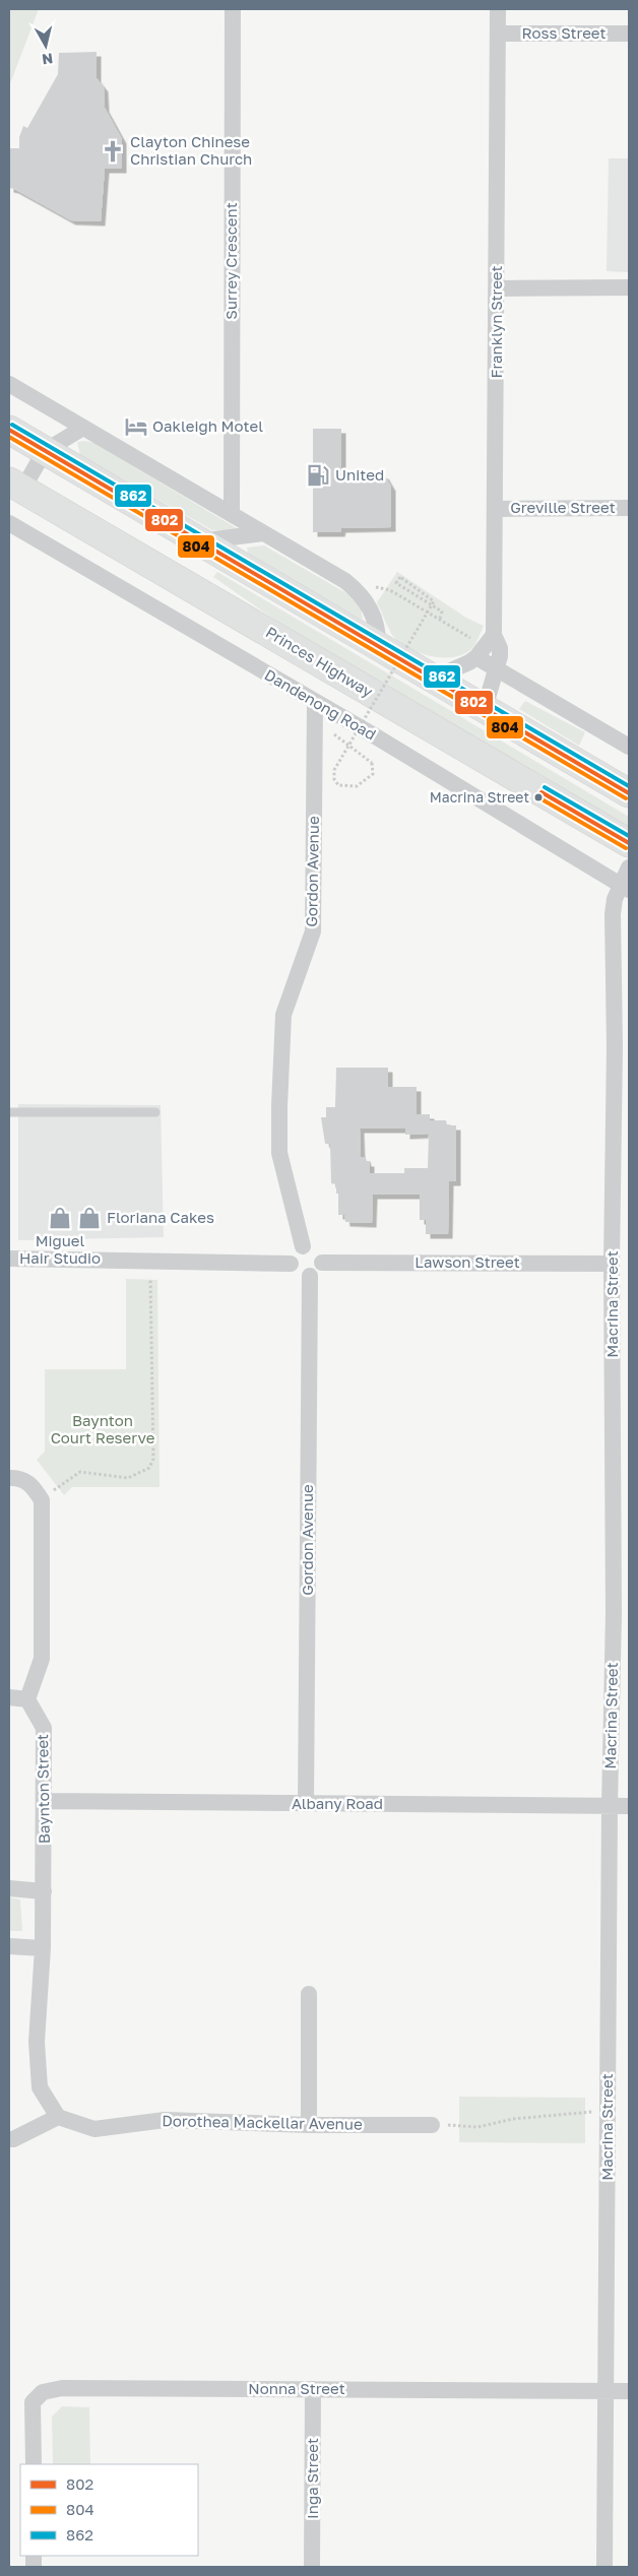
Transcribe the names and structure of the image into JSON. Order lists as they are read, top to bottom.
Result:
{
  "streets": {
    "highway": ["Princes Highway"],
    "street": [
      "Ross Street",
      "Surrey Crescent",
      "Franklyn Street",
      "Greville Street",
      "Dandenong Road",
      "Gordon Avenue",
      "Lawson Street",
      "Macrina Street",
      "Baynton Street",
      "Albany Road",
      "Dorothea Mackellar Avenue",
      "Nonna Street",
      "Inga Street"
    ]
  },
  "crossings": [
    ["Ross Street", "Franklyn Street"],
    ["Franklyn Street", "Greville Street"],
    ["Dandenong Road", "Gordon Avenue"],
    ["Dandenong Road", "Macrina Street"],
    ["Gordon Avenue", "Lawson Street"],
    ["Gordon Avenue", "Albany Road"],
    ["Lawson Street", "Macrina Street"],
    ["Macrina Street", "Albany Road"],
    ["Macrina Street", "Nonna Street"],
    ["Baynton Street", "Albany Road"],
    ["Baynton Street", "Dorothea Mackellar Avenue"],
    ["Nonna Street", "Inga Street"]
  ],
  "parks": ["Baynton Court Reserve"],
  "places": {
    "church": ["Clayton Chinese Christian Church"],
    "hotel": ["Oakleigh Motel"],
    "fuel station": ["United"],
    "other": ["Macrina Street"],
    "shop": ["Miguel Hair Studio", "Floriana Cakes"]
  },
  "lines": ["transit line 862", "transit line 802", "transit line 804"],
  "legend": ["802", "804", "862"],
  "north": "bottom"
}
